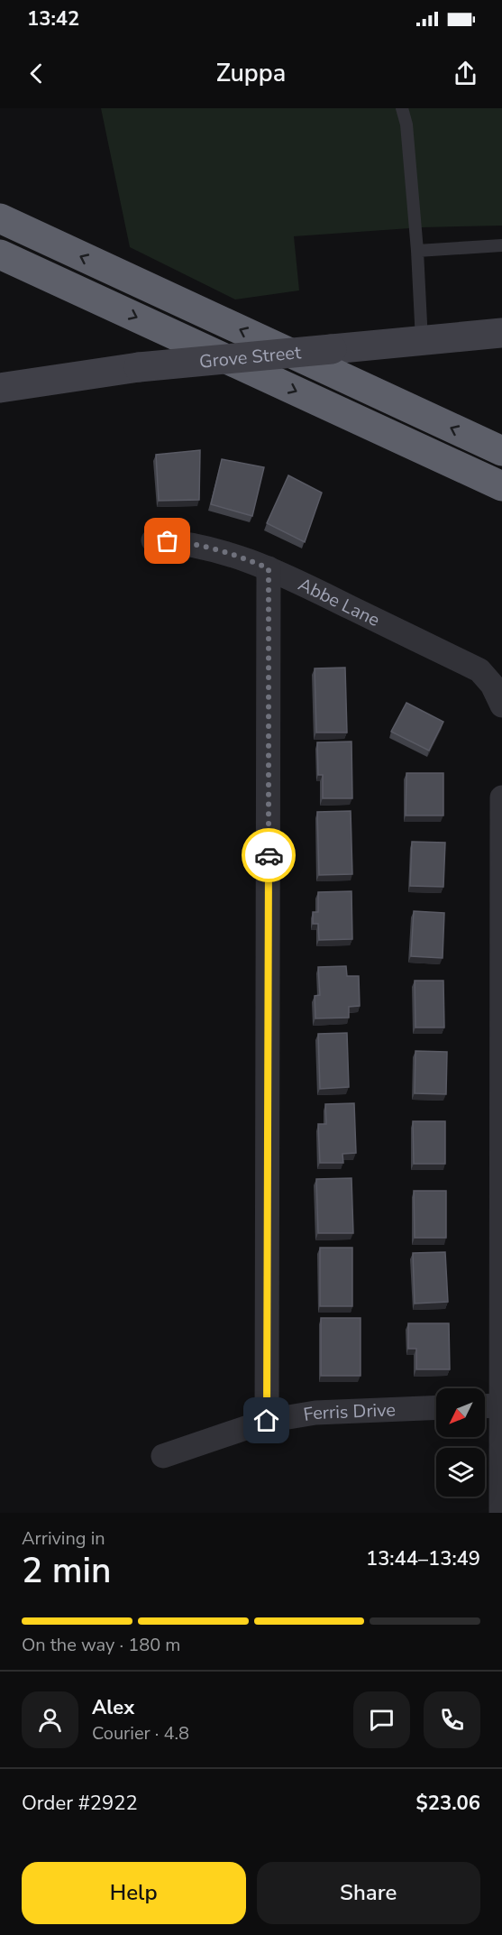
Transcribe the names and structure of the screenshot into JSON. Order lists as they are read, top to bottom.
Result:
{
  "streets": {
    "street": ["Grove Street", "Abbe Lane", "Ferris Drive"]
  },
  "north": "bottom left",
  "page": {
    "status": "13:42",
    "header": "Zuppa",
    "heading": ["2 min", "Arriving in", "13:44–13:49"],
    "panel": [
      "Alex",
      "Courier · 4.8",
      "Order #2922",
      "$23.06"
    ],
    "bar": "On the way · 180 m",
    "buttons": ["Help", "Share"]
  }
}
